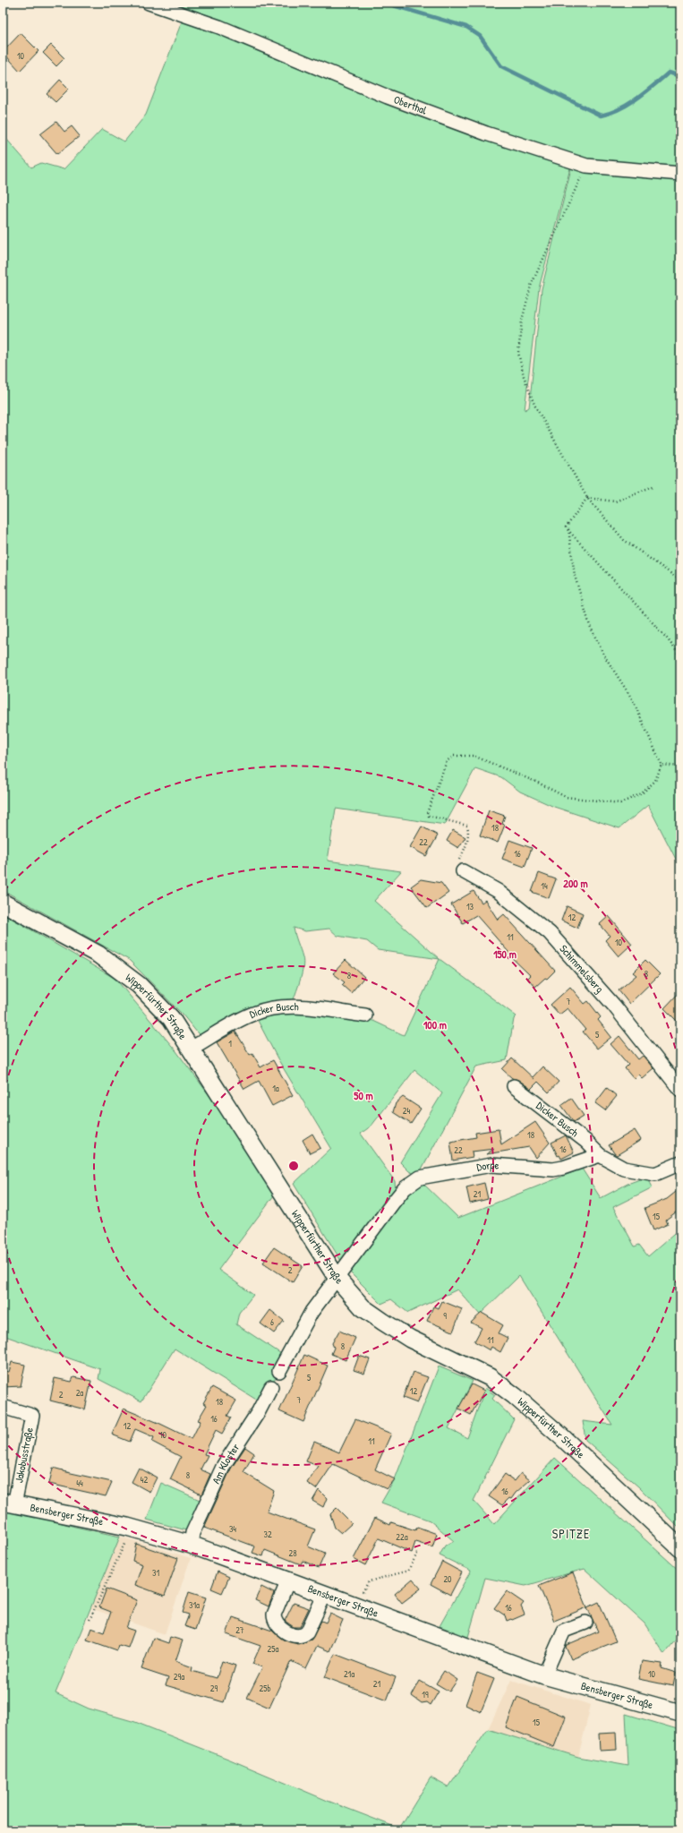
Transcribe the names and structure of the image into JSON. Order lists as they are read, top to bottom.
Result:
{
  "streets": {
    "main road": ["Wipperfürther Straße", "Bensberger Straße"],
    "street": [
      "Oberthal",
      "Schimmelsberg",
      "Dicker Busch",
      "Dorpe",
      "Jakobusstraße",
      "Am Kloster"
    ]
  },
  "crossings": [
    ["Wipperfürther Straße", "Dicker Busch"],
    ["Wipperfürther Straße", "Dorpe"],
    ["Dicker Busch", "Dorpe"],
    ["Jakobusstraße", "Bensberger Straße"],
    ["Am Kloster", "Bensberger Straße"]
  ],
  "districts": ["SPITZE"],
  "house_numbers": [
    "10",
    "18",
    "22",
    "16",
    "14",
    "13",
    "12",
    "11",
    "10",
    "8",
    "8",
    "7",
    "5",
    "1",
    "1a",
    "24",
    "18",
    "16",
    "22",
    "21",
    "15",
    "2",
    "9",
    "6",
    "11",
    "8",
    "5",
    "12",
    "2a",
    "2",
    "7",
    "18",
    "16",
    "12",
    "10",
    "11",
    "8",
    "42",
    "44",
    "16",
    "34",
    "32",
    "22a",
    "28",
    "31",
    "20",
    "31a",
    "16",
    "27",
    "25a",
    "21a",
    "10",
    "29a",
    "21",
    "29",
    "25b",
    "19",
    "15"
  ],
  "rings": [
    "200 m",
    "150 m",
    "100 m",
    "50 m"
  ]
}
